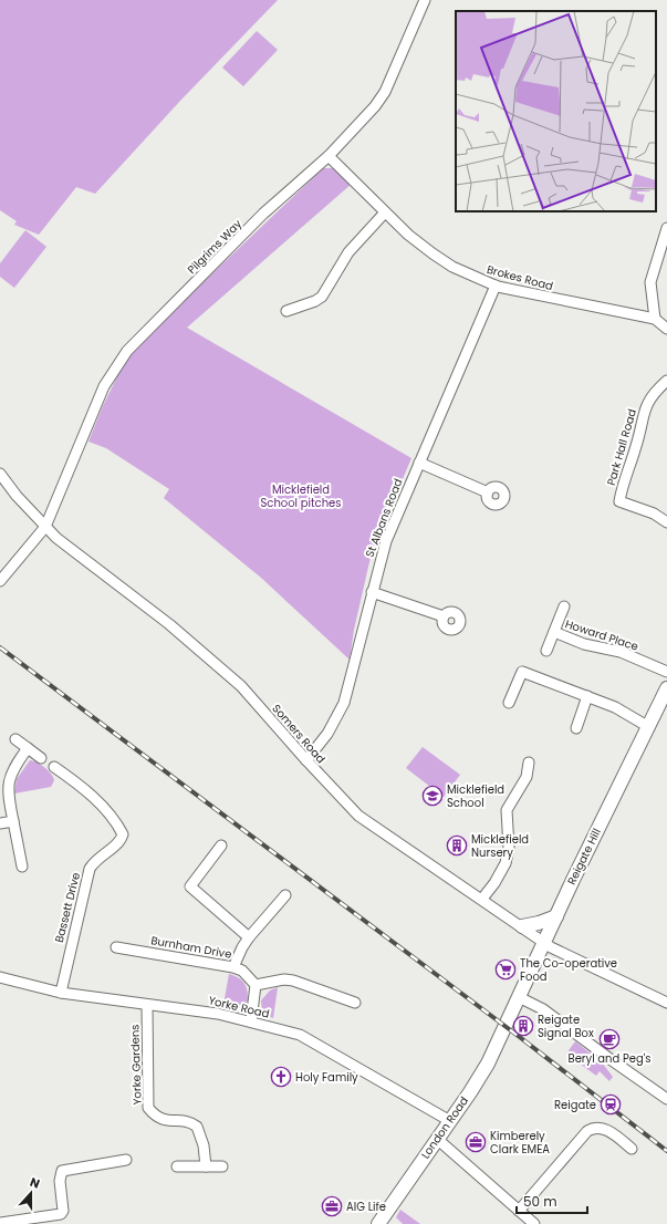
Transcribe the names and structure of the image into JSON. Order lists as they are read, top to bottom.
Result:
{
  "streets": {
    "main road": ["Reigate Hill", "London Road"],
    "street": [
      "Pilgrims Way",
      "Brokes Road",
      "Park Hall Road",
      "St Albans Road",
      "Howard Place",
      "Somers Road",
      "Bassett Drive",
      "Burnham Drive",
      "Yorke Road",
      "Yorke Gardens"
    ]
  },
  "crossings": [
    ["Pilgrims Way", "Brokes Road"],
    ["Pilgrims Way", "Somers Road"],
    ["Brokes Road", "St Albans Road"],
    ["St Albans Road", "Somers Road"],
    ["Somers Road", "Reigate Hill"],
    ["Reigate Hill", "London Road"],
    ["Bassett Drive", "Yorke Road"],
    ["Yorke Road", "Yorke Gardens"],
    ["Yorke Road", "London Road"]
  ],
  "parks": ["Micklefield School pitches"],
  "places": {
    "school or university": ["Micklefield School"],
    "building": ["Micklefield Nursery", "Reigate Signal Box"],
    "supermarket": ["The Co-operative Food"],
    "cafe": ["Beryl and Peg's"],
    "church": ["Holy Family"],
    "station": ["Reigate"],
    "office": ["Kimberely Clark EMEA", "AIG Life"]
  },
  "scale_bar": "50 m",
  "north": "top"
}
